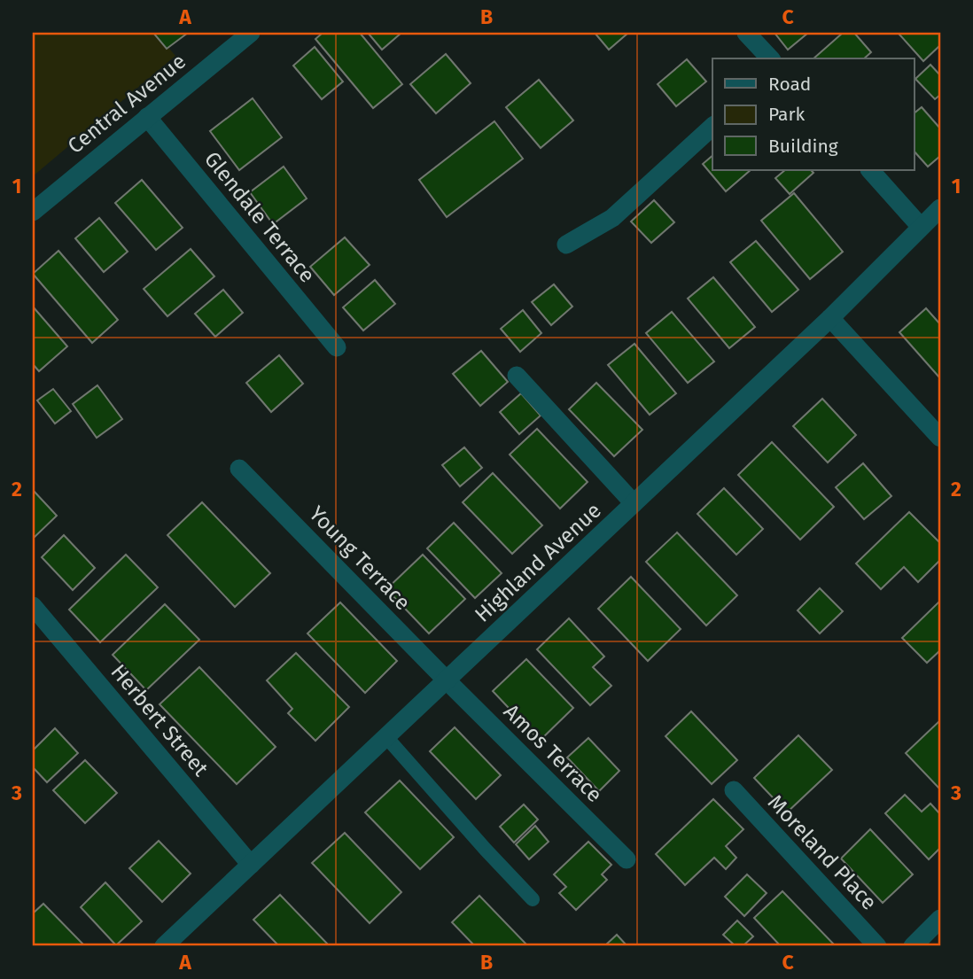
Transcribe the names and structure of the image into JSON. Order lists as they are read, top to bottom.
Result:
{
  "streets": {
    "street": [
      "Central Avenue",
      "Glendale Terrace",
      "Young Terrace",
      "Highland Avenue",
      "Herbert Street",
      "Amos Terrace",
      "Moreland Place"
    ]
  },
  "crossings": [
    ["Central Avenue", "Glendale Terrace"],
    ["Young Terrace", "Highland Avenue"],
    ["Young Terrace", "Amos Terrace"],
    ["Highland Avenue", "Herbert Street"],
    ["Highland Avenue", "Amos Terrace"]
  ],
  "legend": ["Road", "Park", "Building"],
  "grid": {
    "columns": ["A", "B", "C"],
    "rows": ["1", "2", "3"]
  }
}
